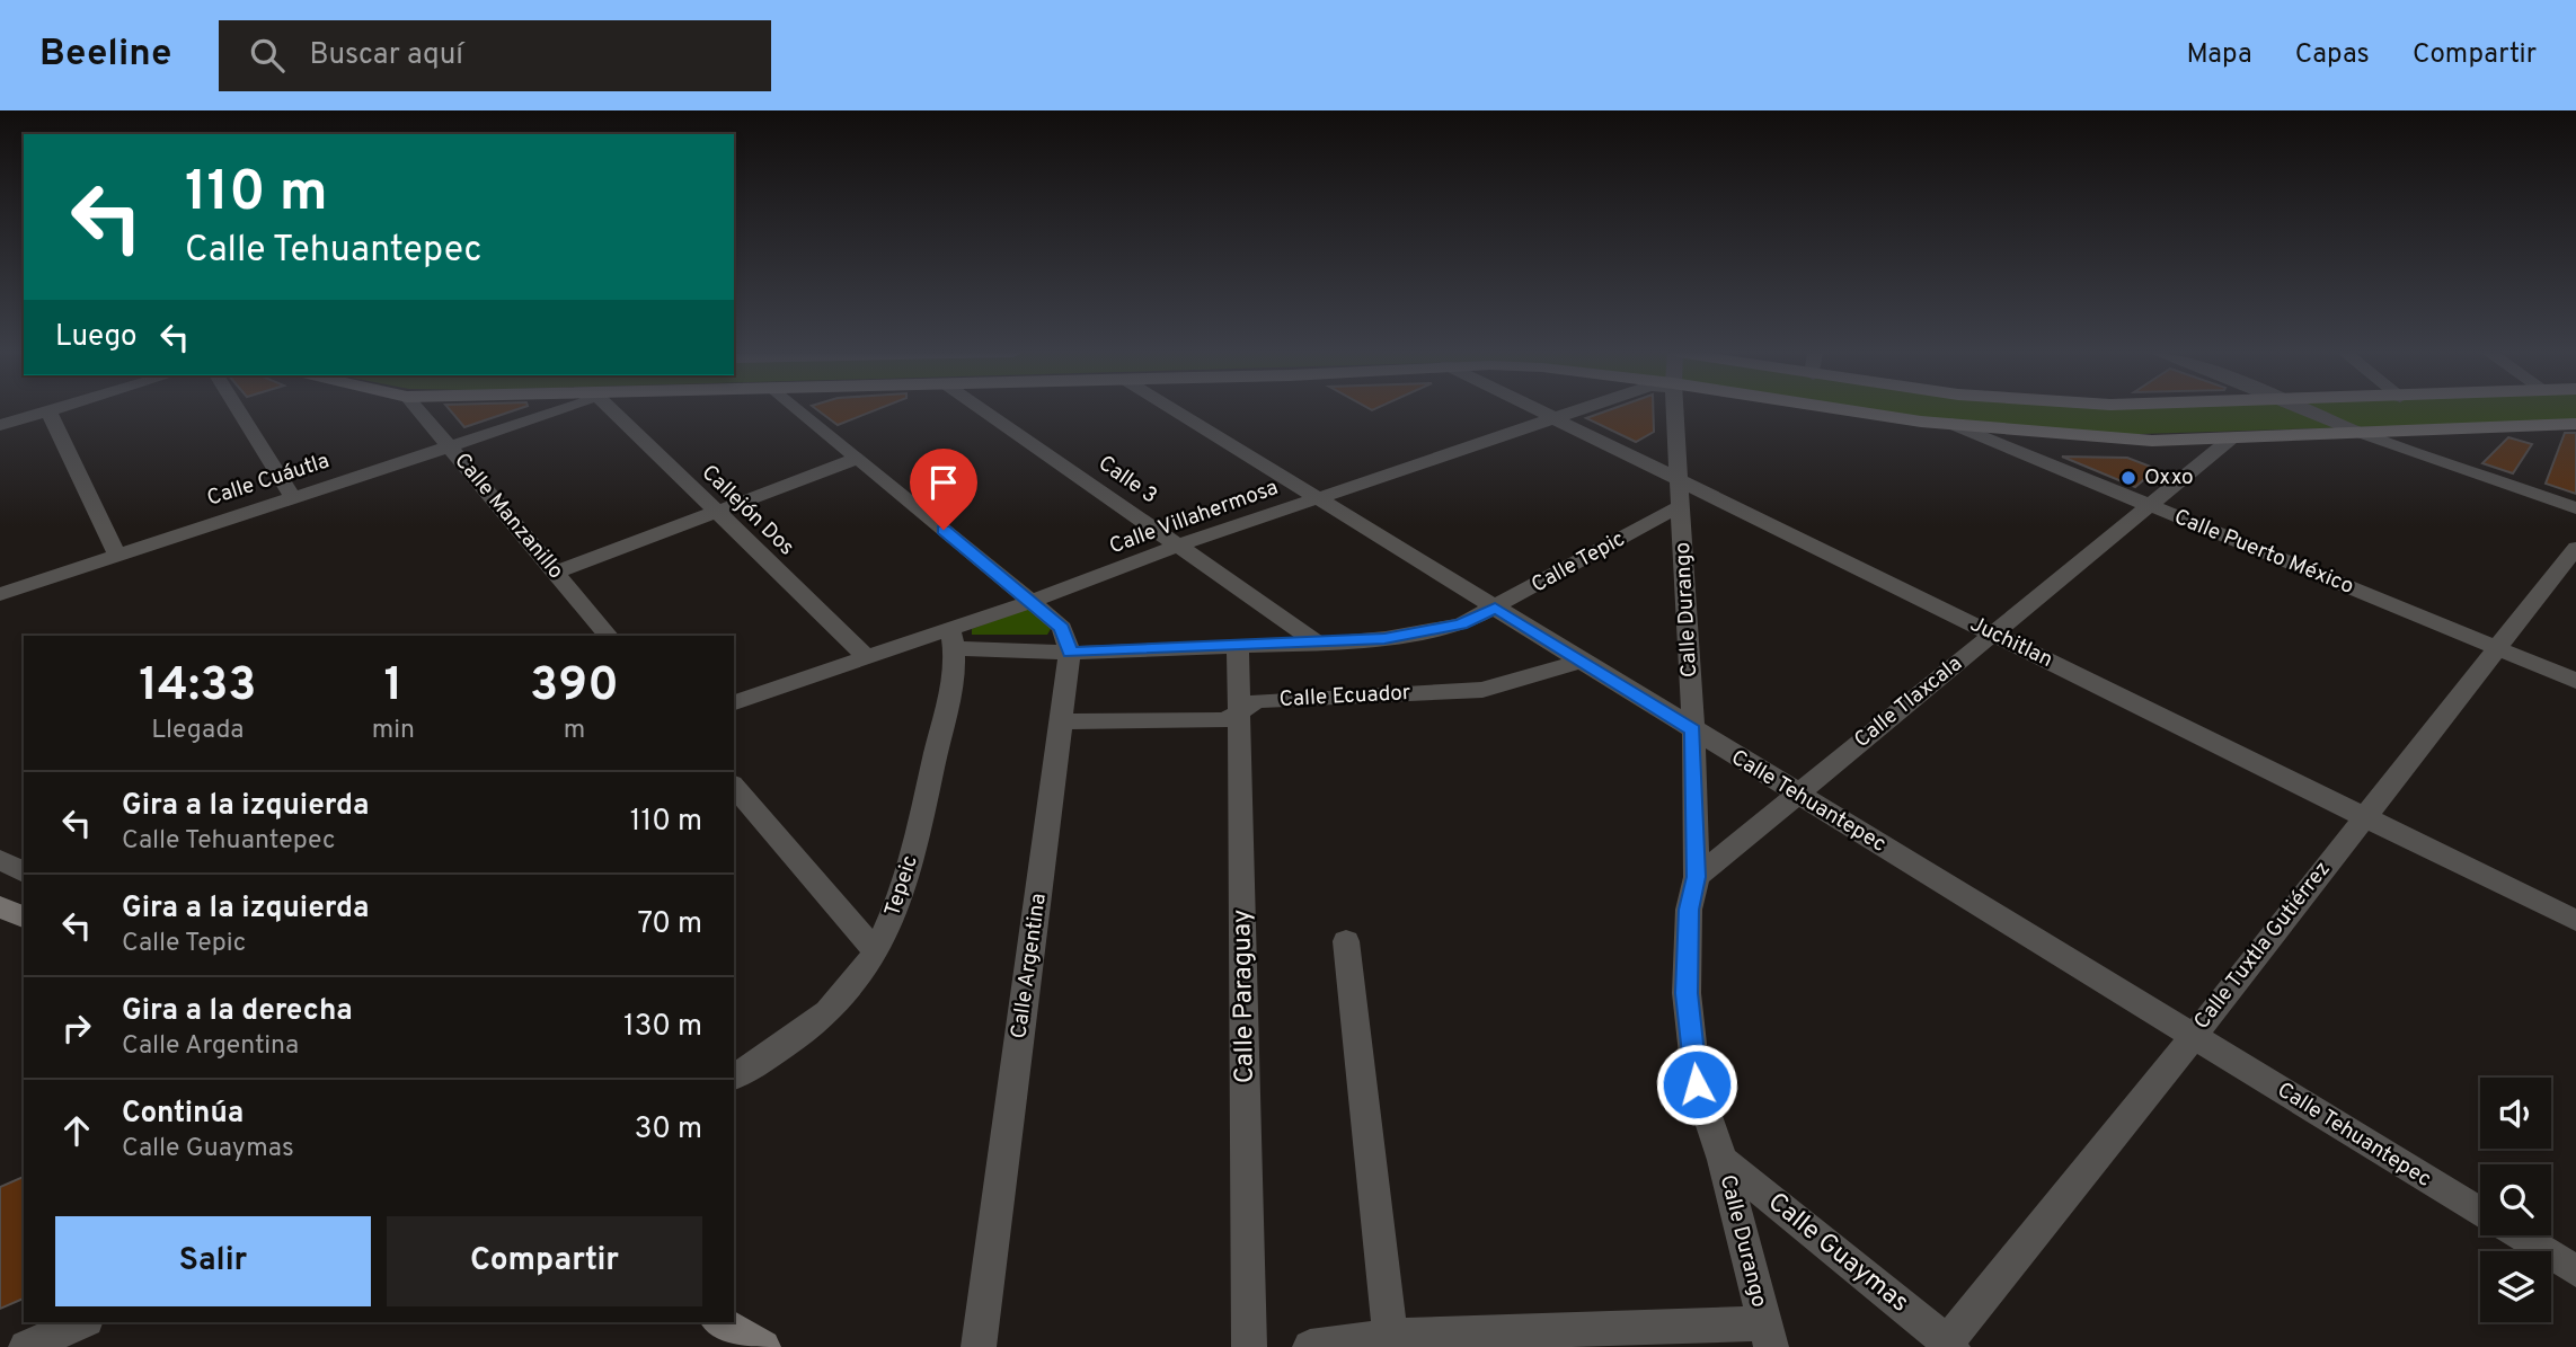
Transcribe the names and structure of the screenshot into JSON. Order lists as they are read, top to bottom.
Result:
{
  "streets": {
    "street": [
      "Calle Cuáutla",
      "Calle 3",
      "Callejón Dos",
      "Calle Manzanillo",
      "Calle Villahermosa",
      "Calle Puerto México",
      "Calle Tepic",
      "Calle Durango",
      "Juchitlan",
      "Calle Ecuador",
      "Calle Tlaxcala",
      "Calle Tehuantepec",
      "Tepeic",
      "Calle Tuxtla Gutiérrez",
      "Calle Argentina",
      "Calle Paraguay",
      "Calle Guaymas"
    ]
  },
  "crossings": [
    ["Calle Cuáutla", "Calle Manzanillo"],
    ["Calle 3", "Calle Villahermosa"],
    ["Calle 3", "Calle Tepic"],
    ["Callejón Dos", "Calle Villahermosa"],
    ["Calle Villahermosa", "Calle Tepic"],
    ["Calle Villahermosa", "Juchitlan"],
    ["Calle Villahermosa", "Calle Tehuantepec"],
    ["Calle Villahermosa", "Tepeic"],
    ["Calle Puerto México", "Calle Tlaxcala"],
    ["Calle Puerto México", "Calle Tuxtla Gutiérrez"],
    ["Calle Tepic", "Calle Durango"],
    ["Calle Tepic", "Juchitlan"],
    ["Calle Tepic", "Calle Tehuantepec"],
    ["Calle Tepic", "Tepeic"],
    ["Calle Tepic", "Calle Argentina"],
    ["Calle Tepic", "Calle Paraguay"],
    ["Calle Durango", "Juchitlan"],
    ["Calle Durango", "Calle Tlaxcala"],
    ["Calle Durango", "Calle Tehuantepec"],
    ["Calle Durango", "Calle Guaymas"],
    ["Juchitlan", "Calle Tlaxcala"],
    ["Juchitlan", "Calle Tuxtla Gutiérrez"],
    ["Calle Ecuador", "Calle Tehuantepec"],
    ["Calle Ecuador", "Calle Argentina"],
    ["Calle Ecuador", "Calle Paraguay"],
    ["Calle Tlaxcala", "Calle Tehuantepec"],
    ["Calle Tehuantepec", "Calle Tuxtla Gutiérrez"],
    ["Calle Tuxtla Gutiérrez", "Calle Guaymas"]
  ],
  "places": ["Oxxo"],
  "page": {
    "header": "Beeline",
    "search": "Buscar aquí",
    "nav": ["Mapa", "Capas", "Compartir"],
    "turn": ["110 m", "Calle Tehuantepec"],
    "then": "Luego",
    "eta": [
      "14:33",
      "Llegada",
      "1",
      "min",
      "390",
      "m"
    ],
    "list": [
      {
        "name": "Gira a la izquierda",
        "note": "Calle Tehuantepec",
        "value": "110 m"
      },
      {
        "name": "Gira a la izquierda",
        "note": "Calle Tepic",
        "value": "70 m"
      },
      {
        "name": "Gira a la derecha",
        "note": "Calle Argentina",
        "value": "130 m"
      },
      {
        "name": "Continúa",
        "note": "Calle Guaymas",
        "value": "30 m"
      }
    ],
    "buttons": ["Salir", "Compartir"]
  }
}
